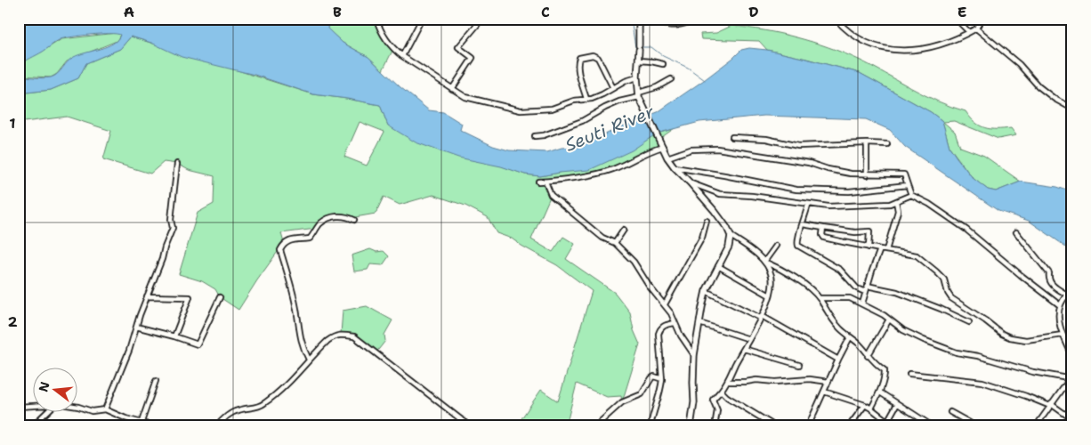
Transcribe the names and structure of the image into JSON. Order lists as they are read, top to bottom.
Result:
{
  "water": ["Seuti River"],
  "north": "left",
  "grid": {
    "columns": [
      "A",
      "B",
      "C",
      "D",
      "E"
    ],
    "rows": ["1", "2"]
  }
}
